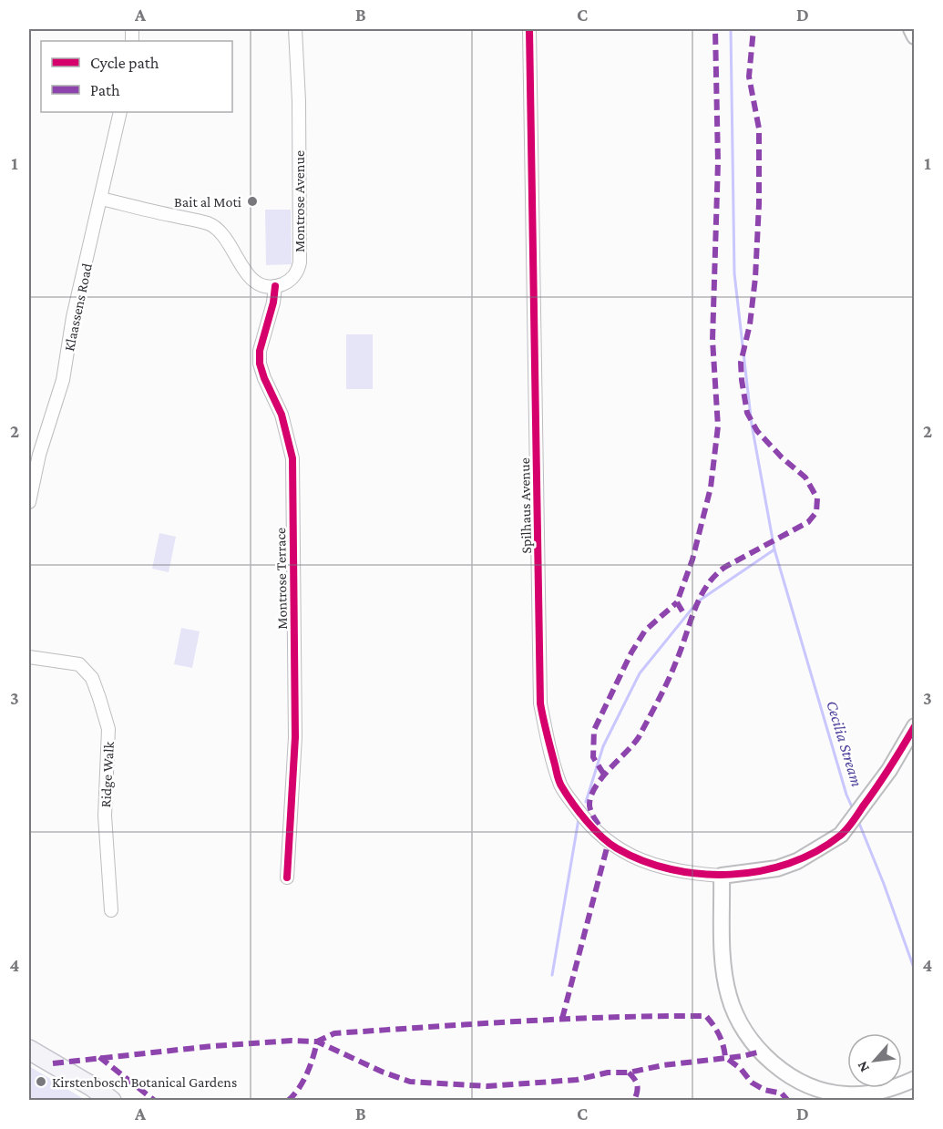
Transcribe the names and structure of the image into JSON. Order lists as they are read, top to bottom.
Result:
{
  "streets": {
    "street": [
      "Montrose Avenue",
      "Klaassens Road",
      "Spilhaus Avenue",
      "Montrose Terrace",
      "Ridge Walk"
    ]
  },
  "crossings": [
    ["Montrose Avenue", "Montrose Terrace"]
  ],
  "water": ["Cecilia Stream"],
  "places": ["Bait al Moti", "Kirstenbosch Botanical Gardens"],
  "legend": ["Cycle path", "Path"],
  "north": "bottom left",
  "grid": {
    "columns": [
      "A",
      "B",
      "C",
      "D"
    ],
    "rows": [
      "1",
      "2",
      "3",
      "4"
    ]
  }
}
